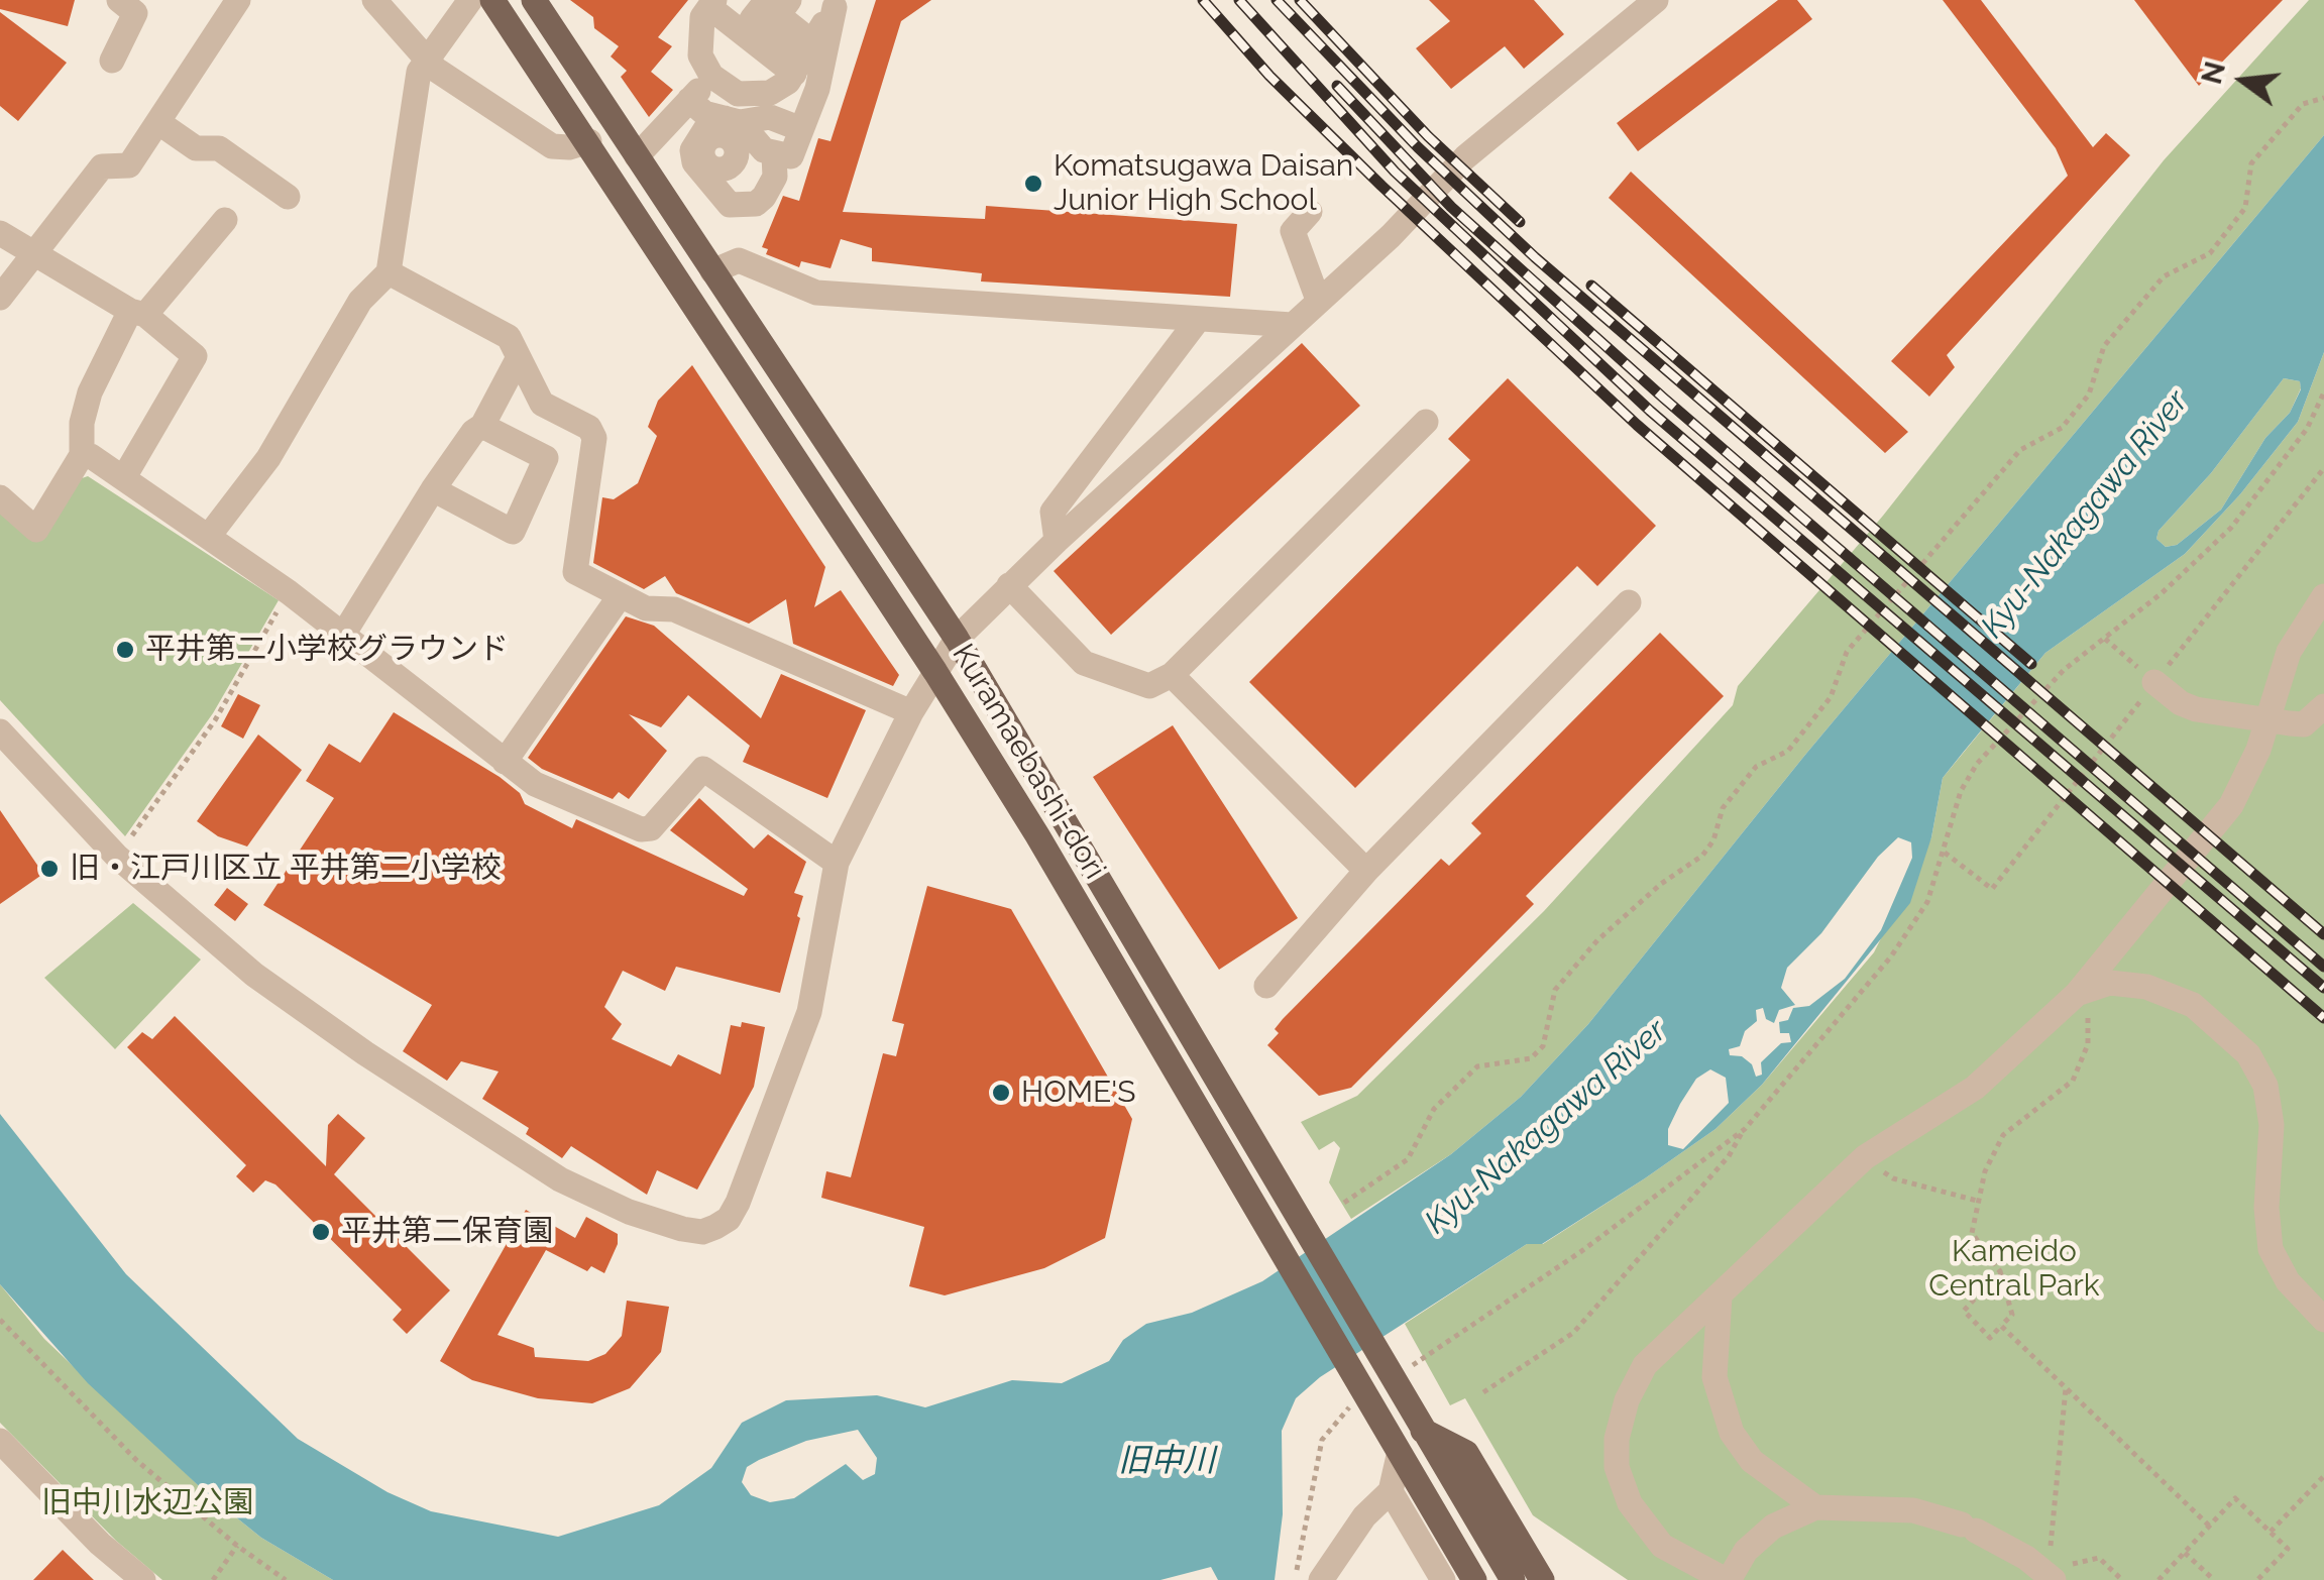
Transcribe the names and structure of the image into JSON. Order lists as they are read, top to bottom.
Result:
{
  "streets": {
    "main road": ["Kuramaebashi-dori"]
  },
  "water": ["Kyu-Nakagawa River", "旧中川"],
  "parks": ["Kameido Central Park", "旧中川水辺公園"],
  "places": [
    "Komatsugawa Daisan Junior High School",
    "平井第二小学校グラウンド",
    "旧・江戸川区立 平井第二小学校",
    "HOME'S",
    "平井第二保育園"
  ],
  "north": "left"
}
